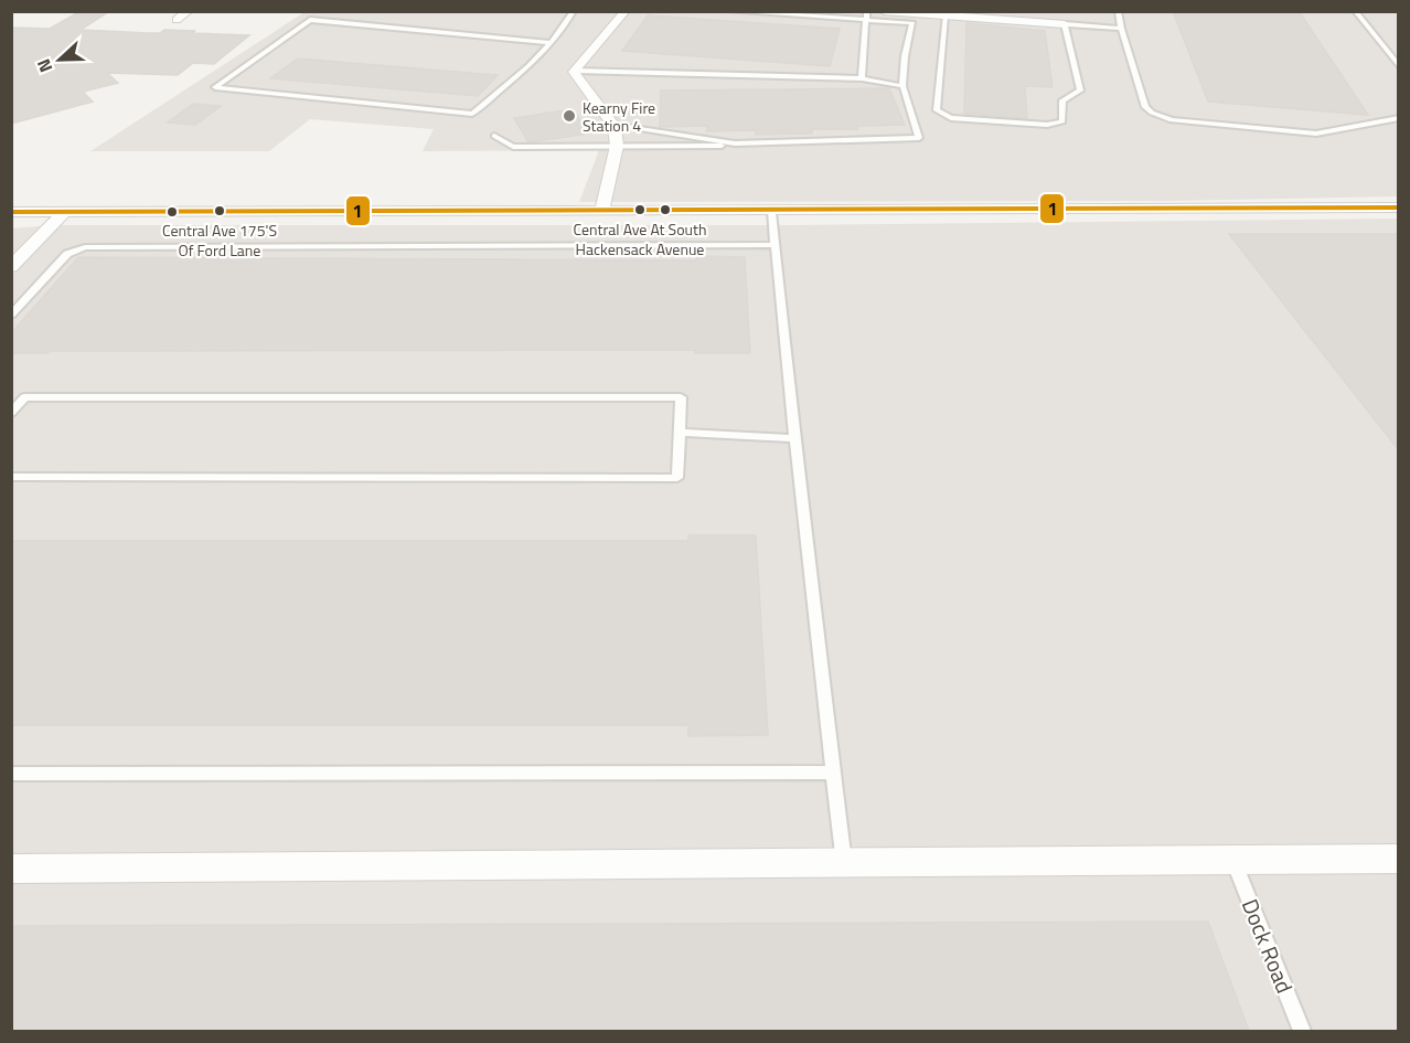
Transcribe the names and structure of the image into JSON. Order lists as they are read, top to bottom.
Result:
{
  "streets": {
    "lane": ["Dock Road"]
  },
  "places": ["Kearny Fire Station 4", "Central Ave At South Hackensack Avenue", "Central Ave 175'S Of Ford Lane"],
  "lines": ["transit line 1"],
  "north": "left"
}
